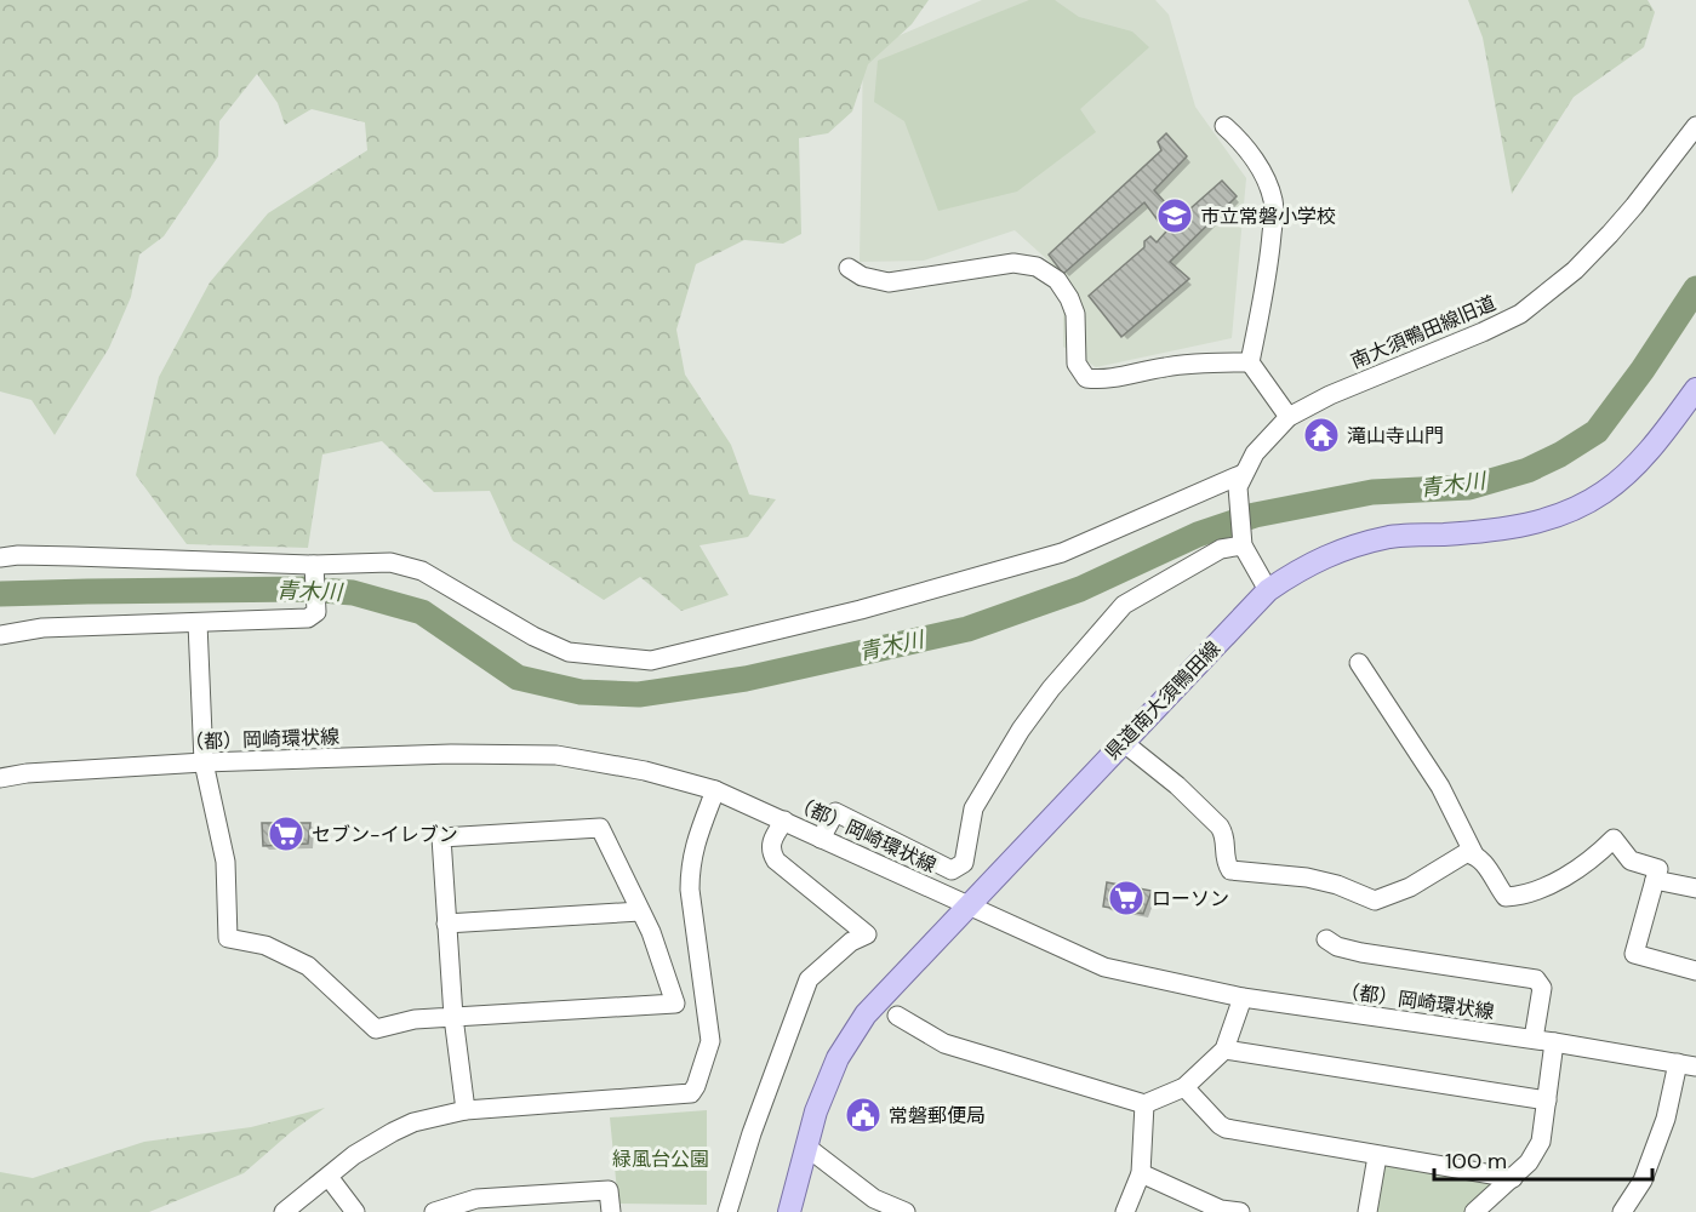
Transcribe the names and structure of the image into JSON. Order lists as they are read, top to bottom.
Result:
{
  "streets": {
    "main road": ["県道南大須鴨田線"],
    "street": ["南大須鴨田線旧道", "（都）岡崎環状線"]
  },
  "crossings": [
    ["県道南大須鴨田線", "（都）岡崎環状線"]
  ],
  "water": ["青木川"],
  "parks": ["緑風台公園"],
  "places": {
    "school or university": ["市立常磐小学校"],
    "temple": ["滝山寺山門"],
    "supermarket": ["セブン-イレブン", "ローソン"],
    "public building": ["常磐郵便局"]
  },
  "scale_bar": "100 m"
}
